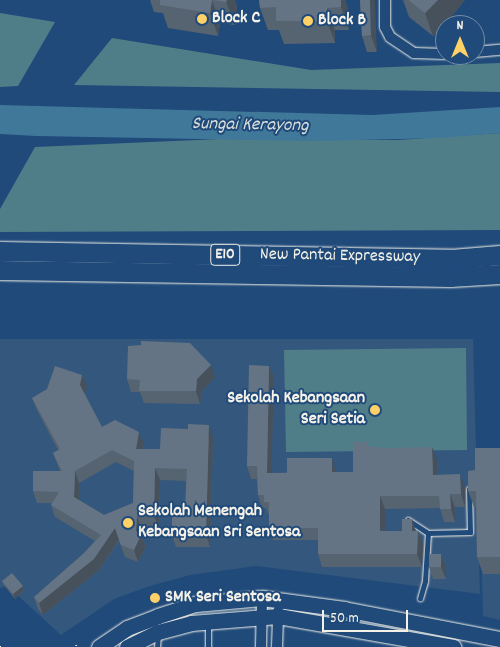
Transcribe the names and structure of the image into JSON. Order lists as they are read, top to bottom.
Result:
{
  "streets": {
    "highway": ["E10", "New Pantai Expressway"]
  },
  "water": ["Sungai Kerayong"],
  "places": [
    "Block C",
    "Block B",
    "Sekolah Kebangsaan Seri Setia",
    "Sekolah Menengah Kebangsaan Sri Sentosa",
    "SMK Seri Sentosa"
  ],
  "scale_bar": "50 m",
  "north": "top"
}
